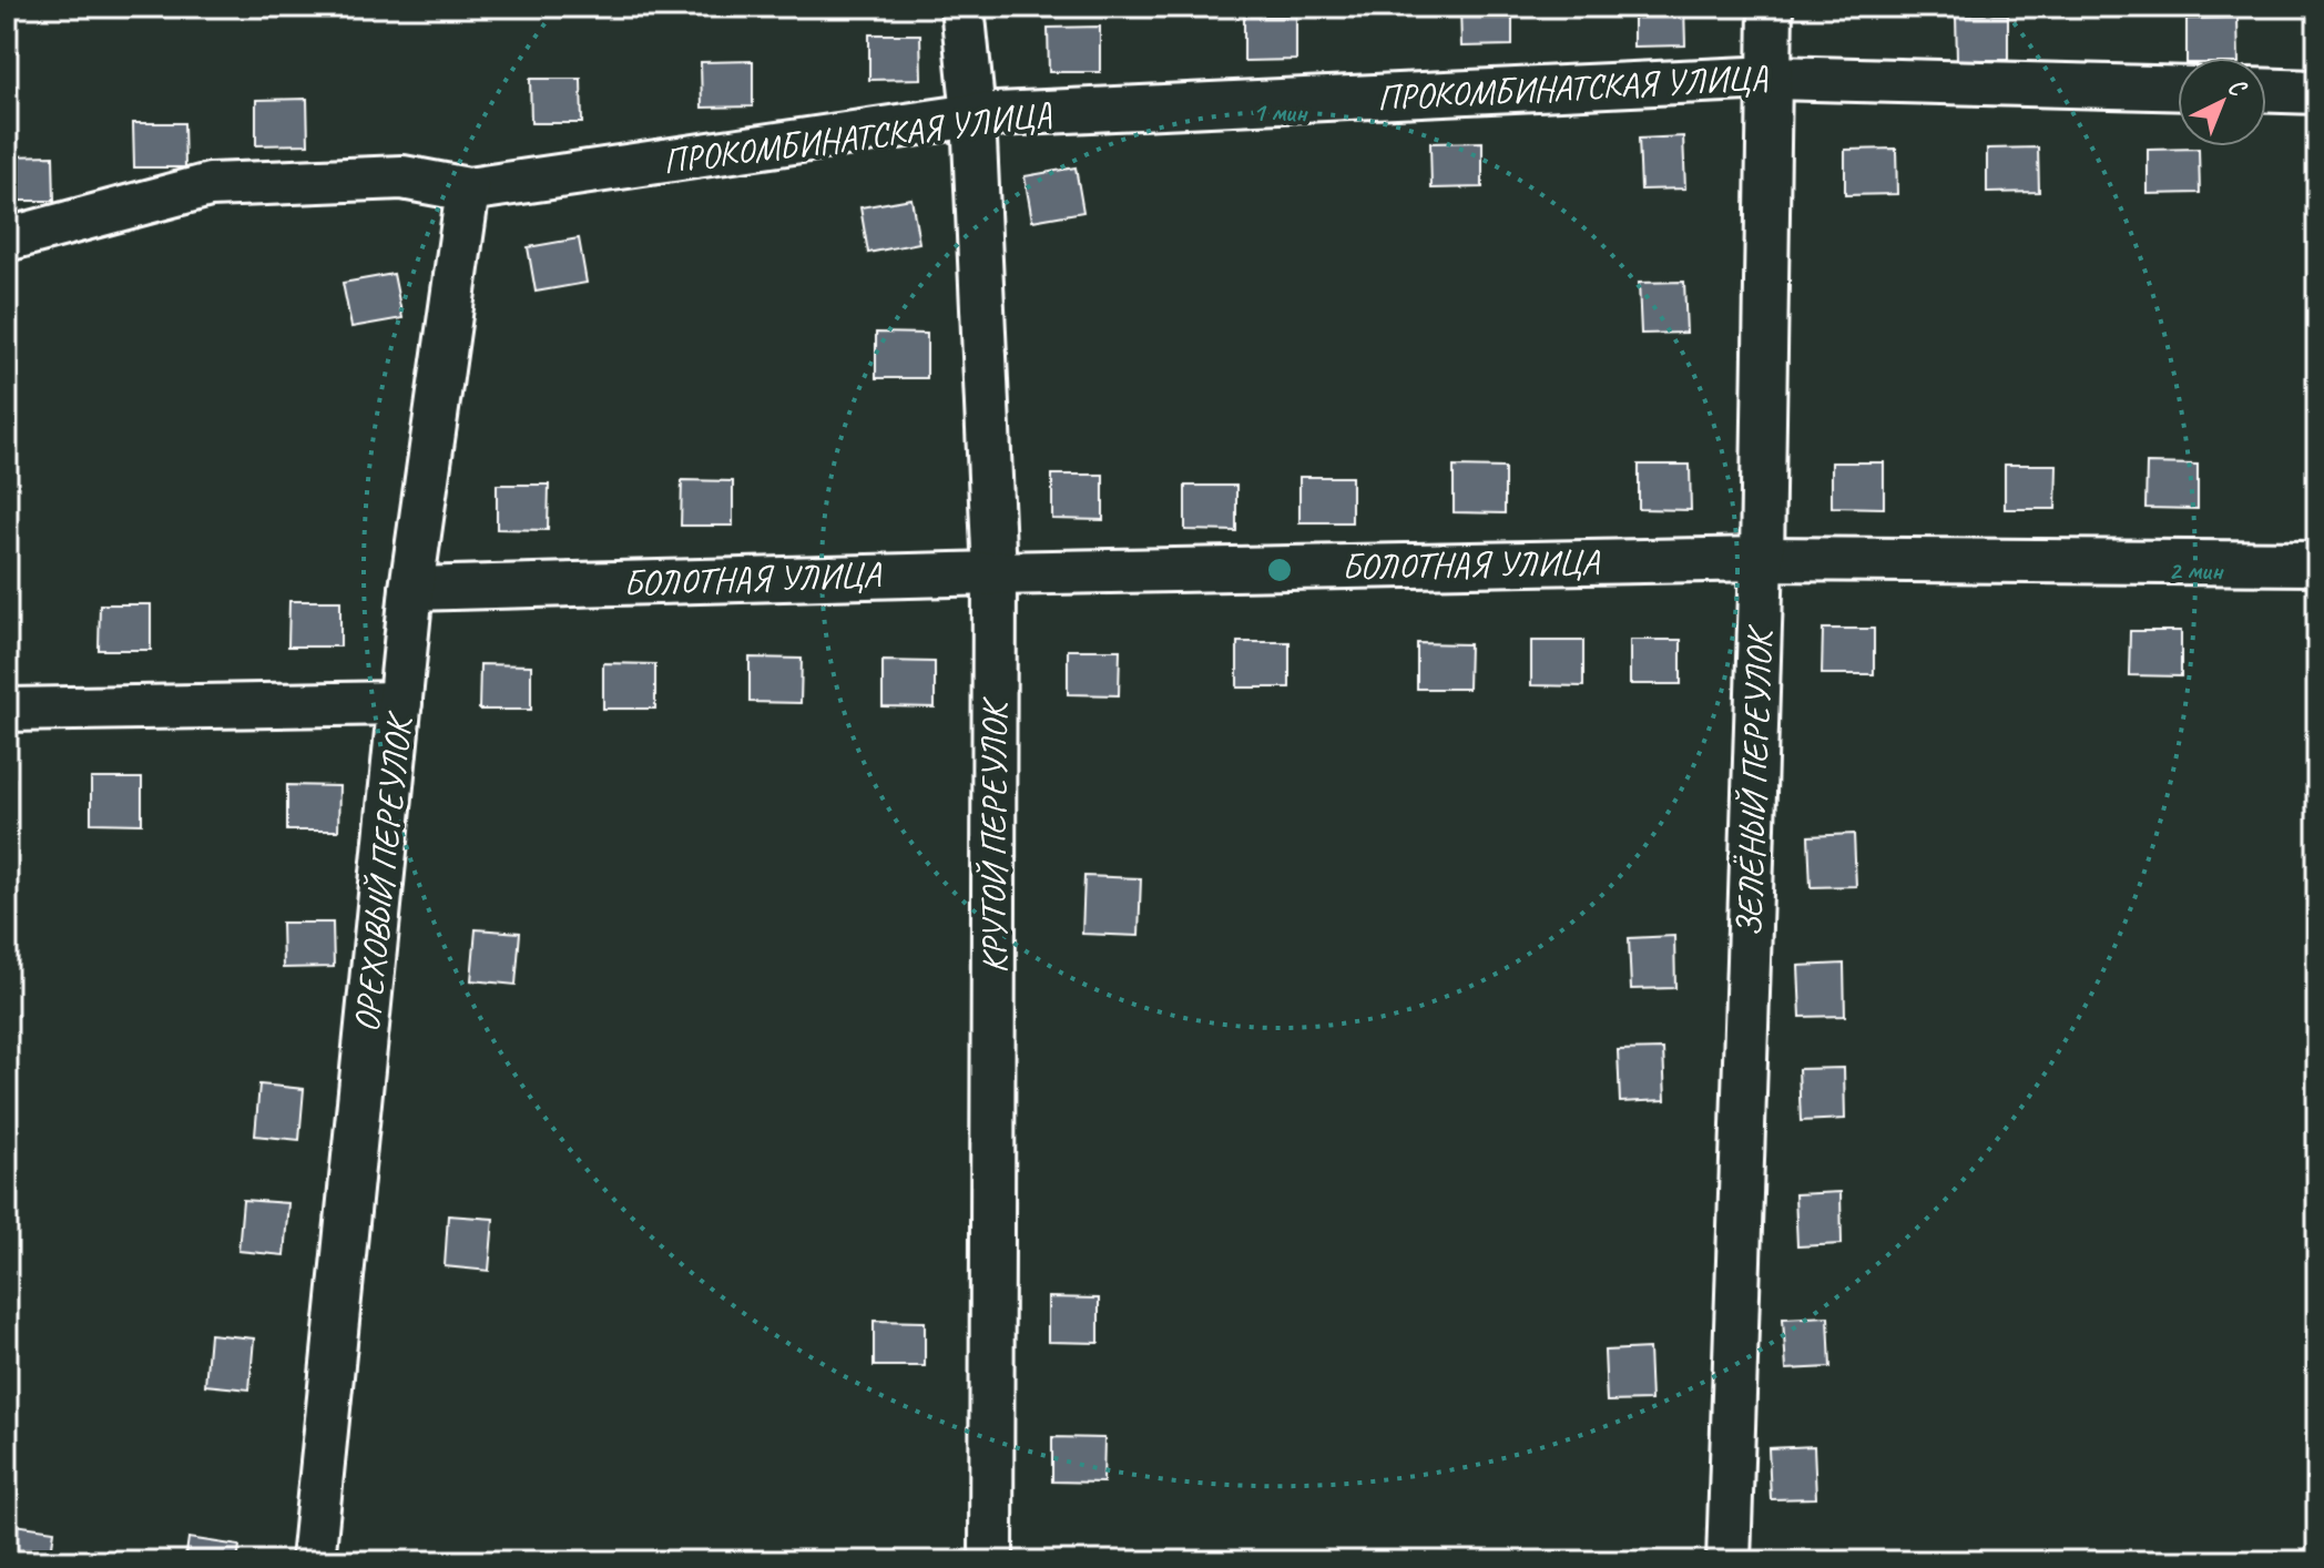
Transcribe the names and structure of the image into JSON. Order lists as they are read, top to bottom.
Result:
{
  "streets": {
    "street": [
      "ПРОКОМБИНАТСКАЯ УЛИЦА",
      "БОЛОТНАЯ УЛИЦА",
      "ЗЕЛЁНЫЙ ПЕРЕУЛОК",
      "КРУТОЙ ПЕРЕУЛОК",
      "ОРЕХОВЫЙ ПЕРЕУЛОК"
    ]
  },
  "crossings": [
    ["ПРОКОМБИНАТСКАЯ УЛИЦА", "ЗЕЛЁНЫЙ ПЕРЕУЛОК"],
    ["ПРОКОМБИНАТСКАЯ УЛИЦА", "КРУТОЙ ПЕРЕУЛОК"],
    ["ПРОКОМБИНАТСКАЯ УЛИЦА", "ОРЕХОВЫЙ ПЕРЕУЛОК"],
    ["БОЛОТНАЯ УЛИЦА", "ЗЕЛЁНЫЙ ПЕРЕУЛОК"],
    ["БОЛОТНАЯ УЛИЦА", "КРУТОЙ ПЕРЕУЛОК"],
    ["БОЛОТНАЯ УЛИЦА", "ОРЕХОВЫЙ ПЕРЕУЛОК"]
  ],
  "north": "top right",
  "rings": ["1 мин", "2 мин"]
}
